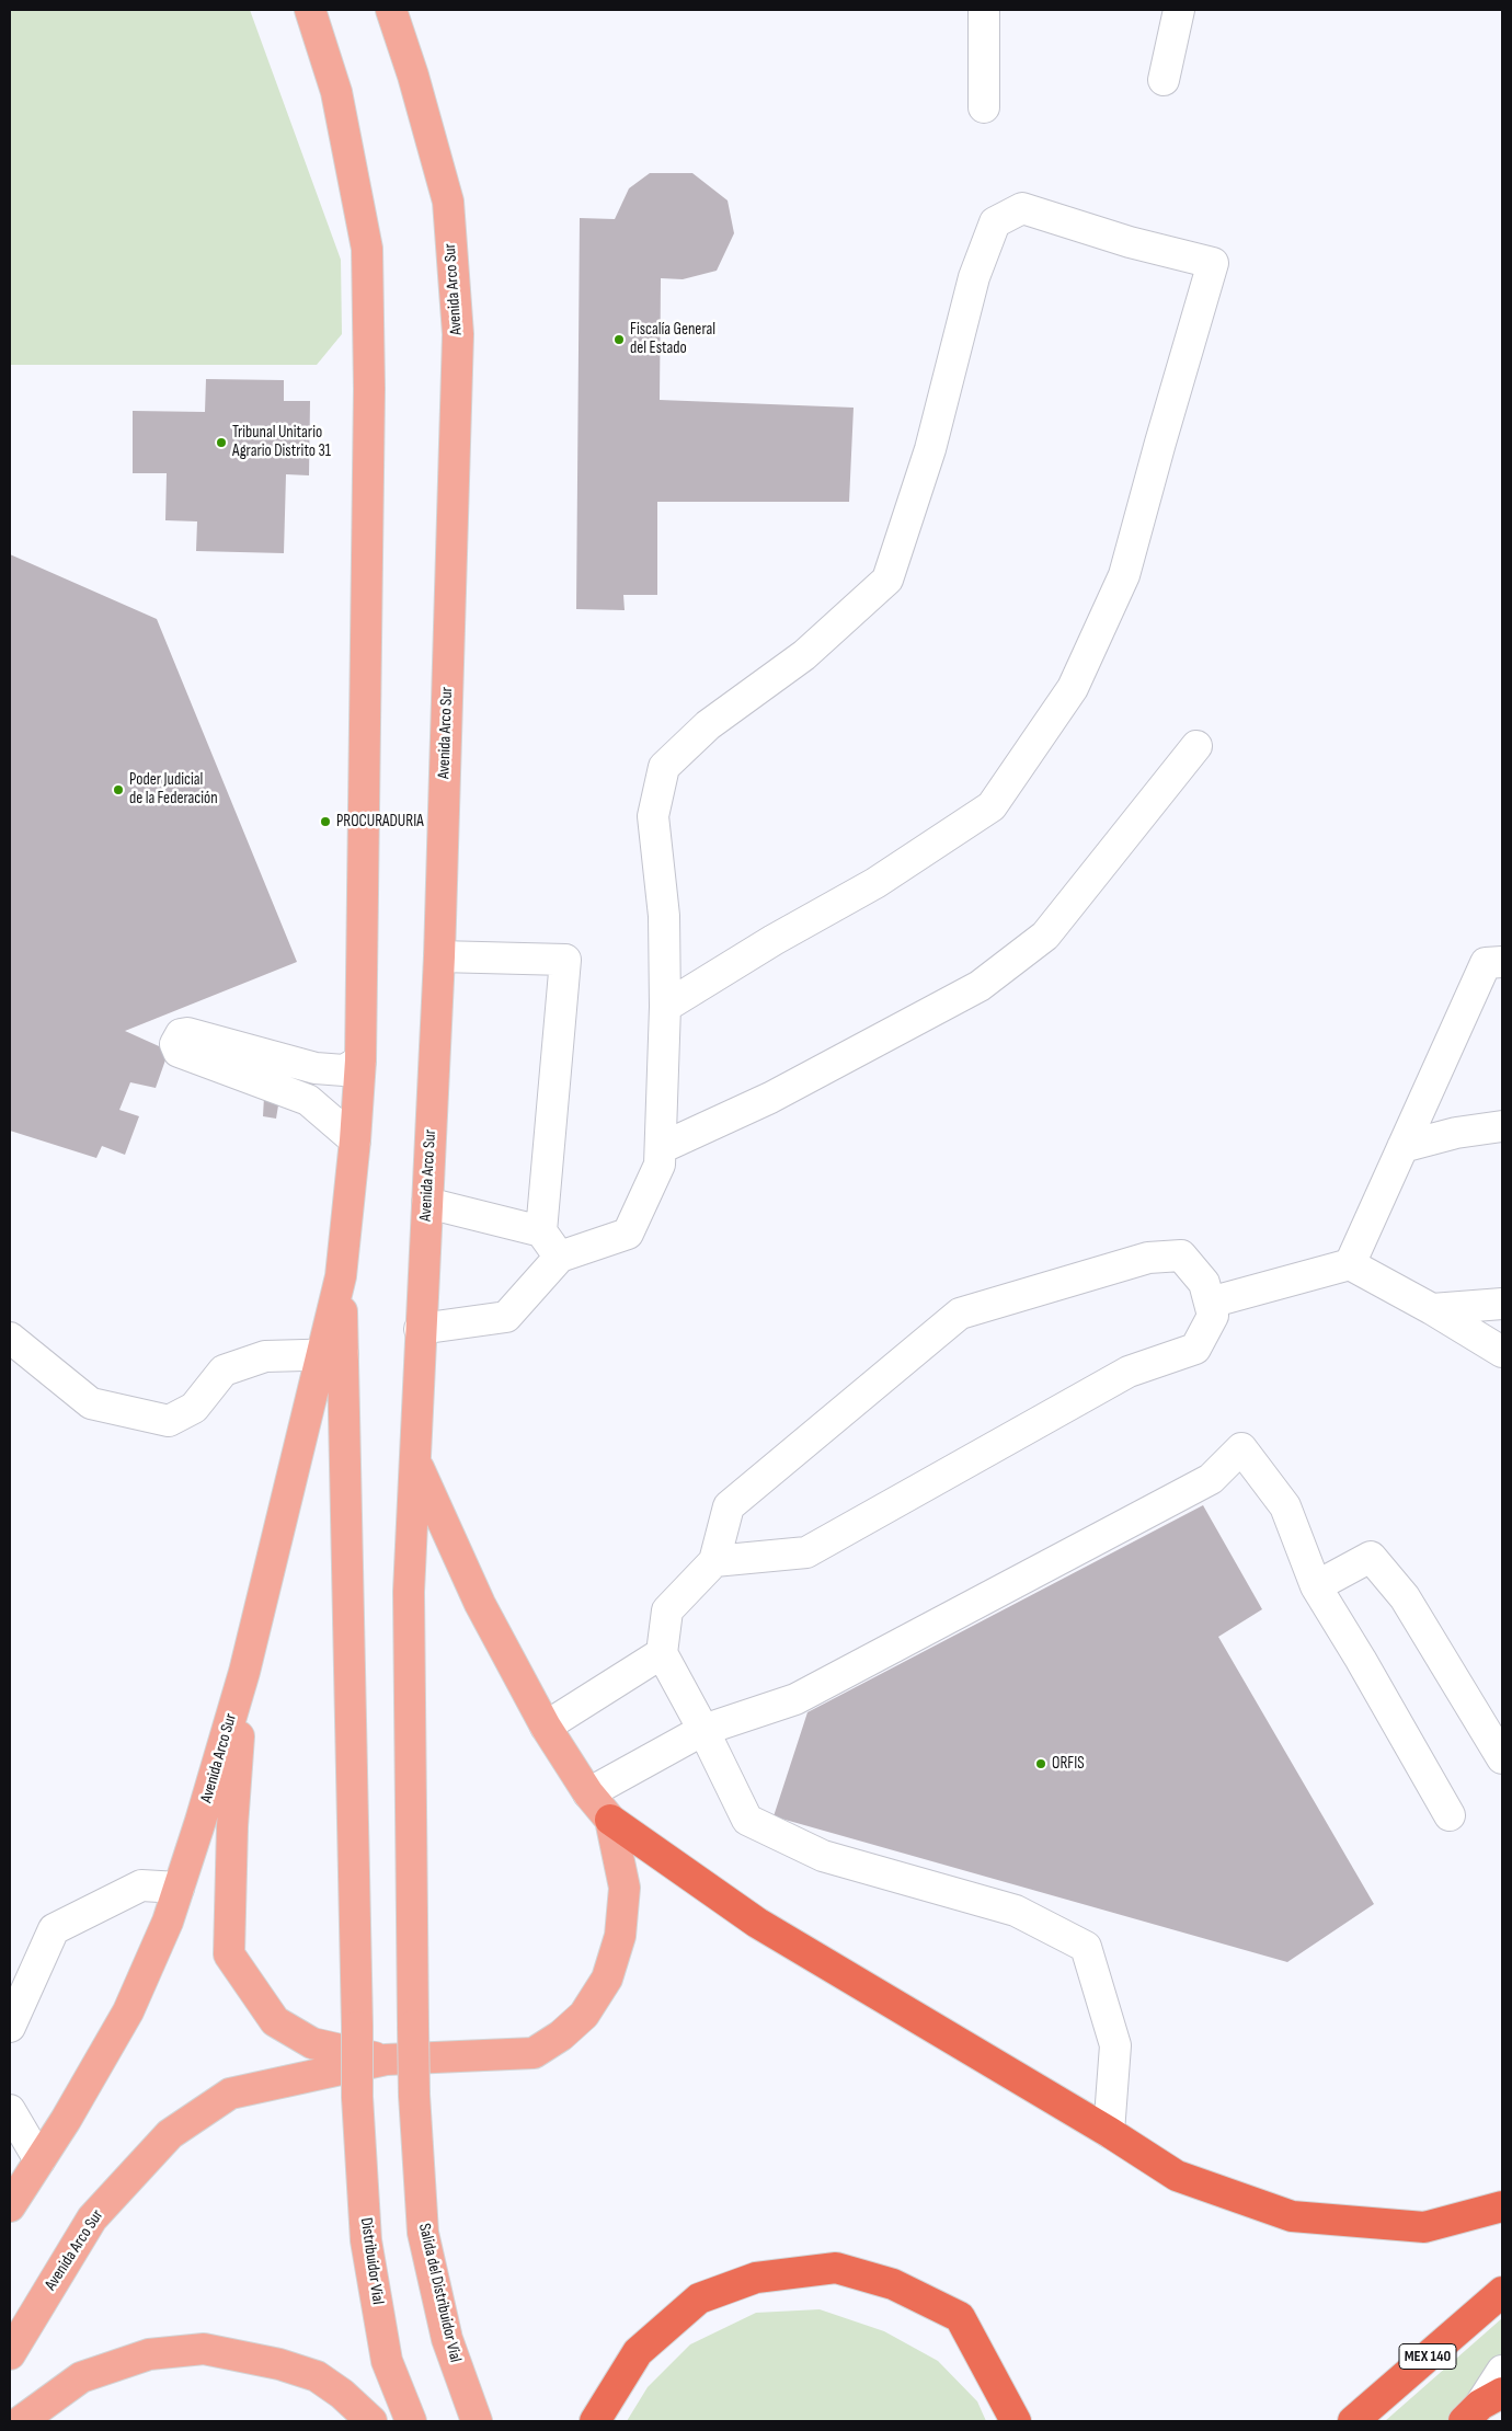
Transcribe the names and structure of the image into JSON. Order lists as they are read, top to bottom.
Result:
{
  "streets": {
    "highway": ["MEX 140"],
    "main road": ["Avenida Arco Sur", "Distribuidor Vial", "Salida del Distribuidor Vial"]
  },
  "crossings": [
    ["Avenida Arco Sur", "Distribuidor Vial"],
    ["Avenida Arco Sur", "Salida del Distribuidor Vial"]
  ],
  "places": [
    "Fiscalía General del Estado",
    "Tribunal Unitario Agrario Distrito 31",
    "Poder Judicial de la Federación",
    "PROCURADURIA",
    "ORFIS"
  ]
}
